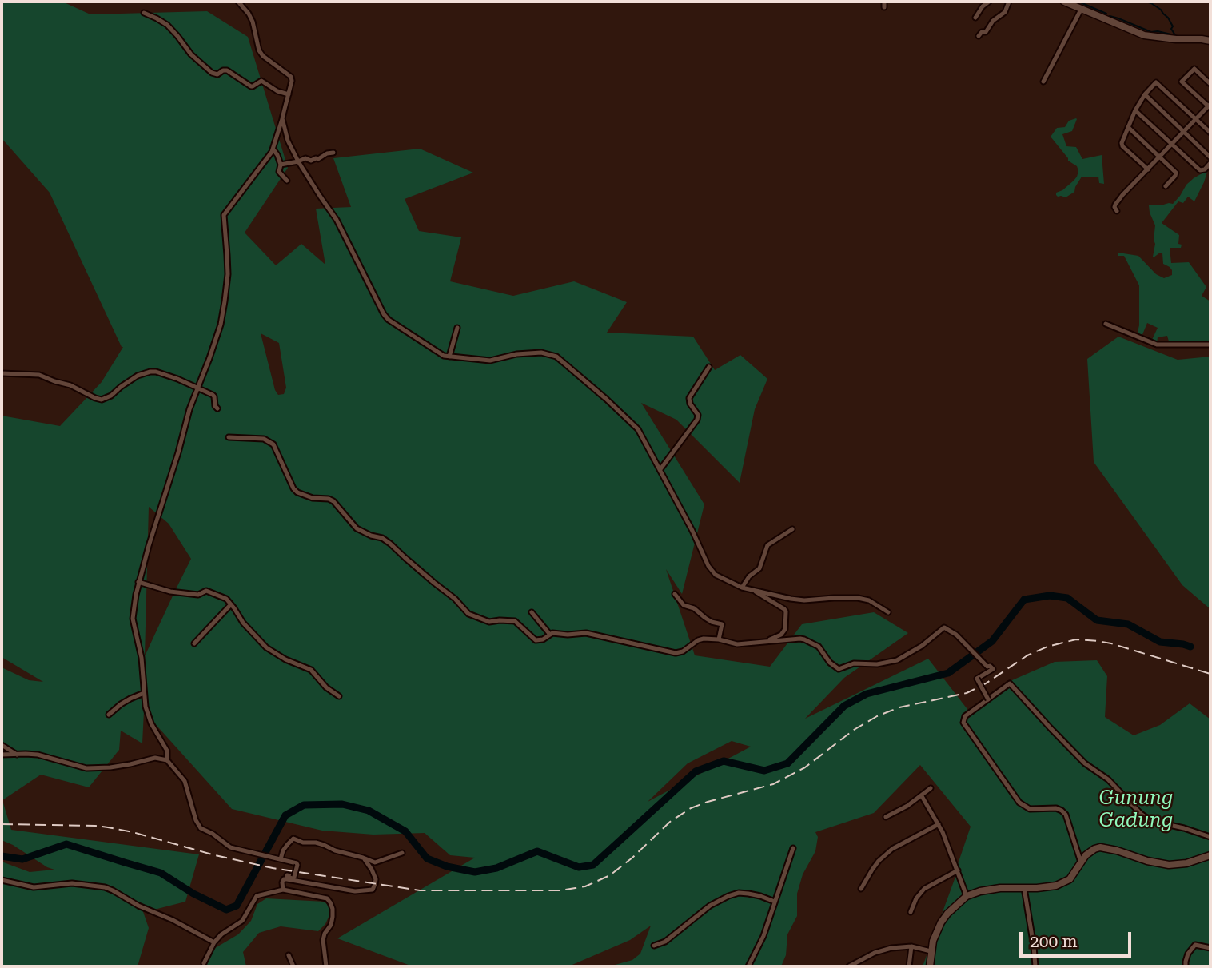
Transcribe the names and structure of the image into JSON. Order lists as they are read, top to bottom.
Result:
{
  "parks": ["Gunung Gadung"],
  "scale_bar": "200 m"
}
